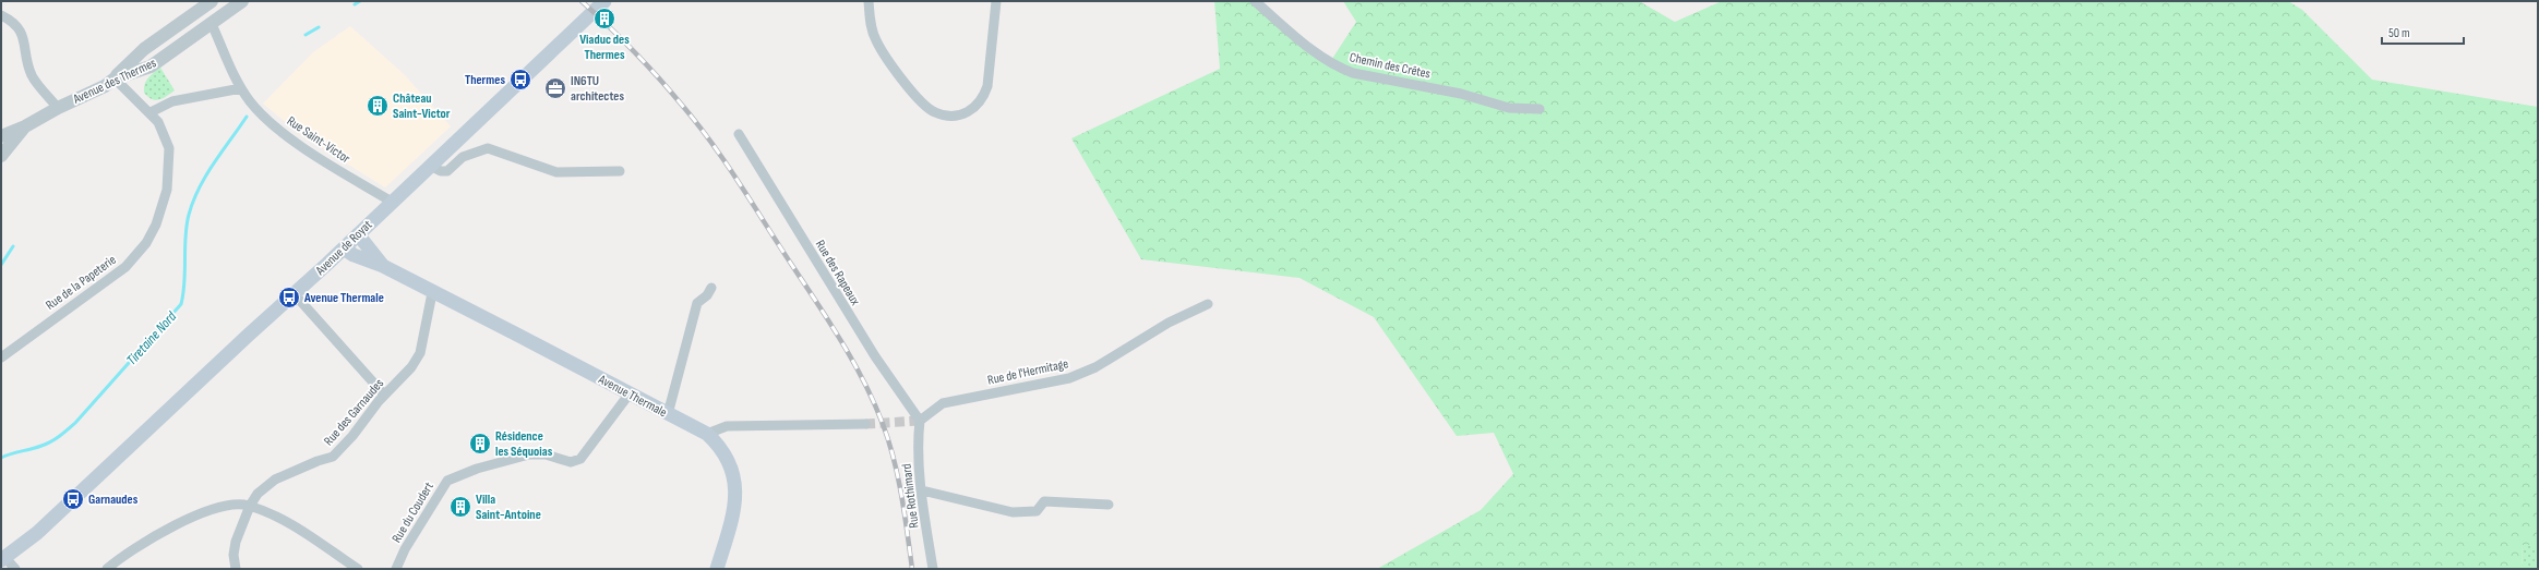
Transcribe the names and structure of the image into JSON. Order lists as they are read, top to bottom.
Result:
{
  "streets": {
    "main road": ["Avenue de Royat", "Avenue Thermale"],
    "street": [
      "Chemin des Crêtes",
      "Avenue des Thermes",
      "Rue Saint-Victor",
      "Rue des Rapeaux",
      "Rue de la Papeterie",
      "Rue de l'Hermitage",
      "Rue des Garnaudes",
      "Rue Rothimard",
      "Rue du Coudert"
    ]
  },
  "crossings": [
    ["Avenue des Thermes", "Rue Saint-Victor"],
    ["Avenue des Thermes", "Rue de la Papeterie"],
    ["Rue Saint-Victor", "Avenue de Royat"],
    ["Avenue de Royat", "Avenue Thermale"],
    ["Rue des Rapeaux", "Rue de l'Hermitage"],
    ["Rue des Rapeaux", "Rue Rothimard"],
    ["Rue de l'Hermitage", "Rue Rothimard"],
    ["Avenue Thermale", "Rue des Garnaudes"],
    ["Avenue Thermale", "Rue du Coudert"]
  ],
  "water": ["Tiretaine Nord"],
  "places": {
    "building": [
      "Viaduc des Thermes",
      "Château Saint-Victor",
      "Résidence les Séquoias",
      "Villa Saint-Antoine"
    ],
    "bus stop": ["Thermes", "Avenue Thermale", "Garnaudes"],
    "office": ["IN6TU architectes"]
  },
  "scale_bar": "50 m"
}
